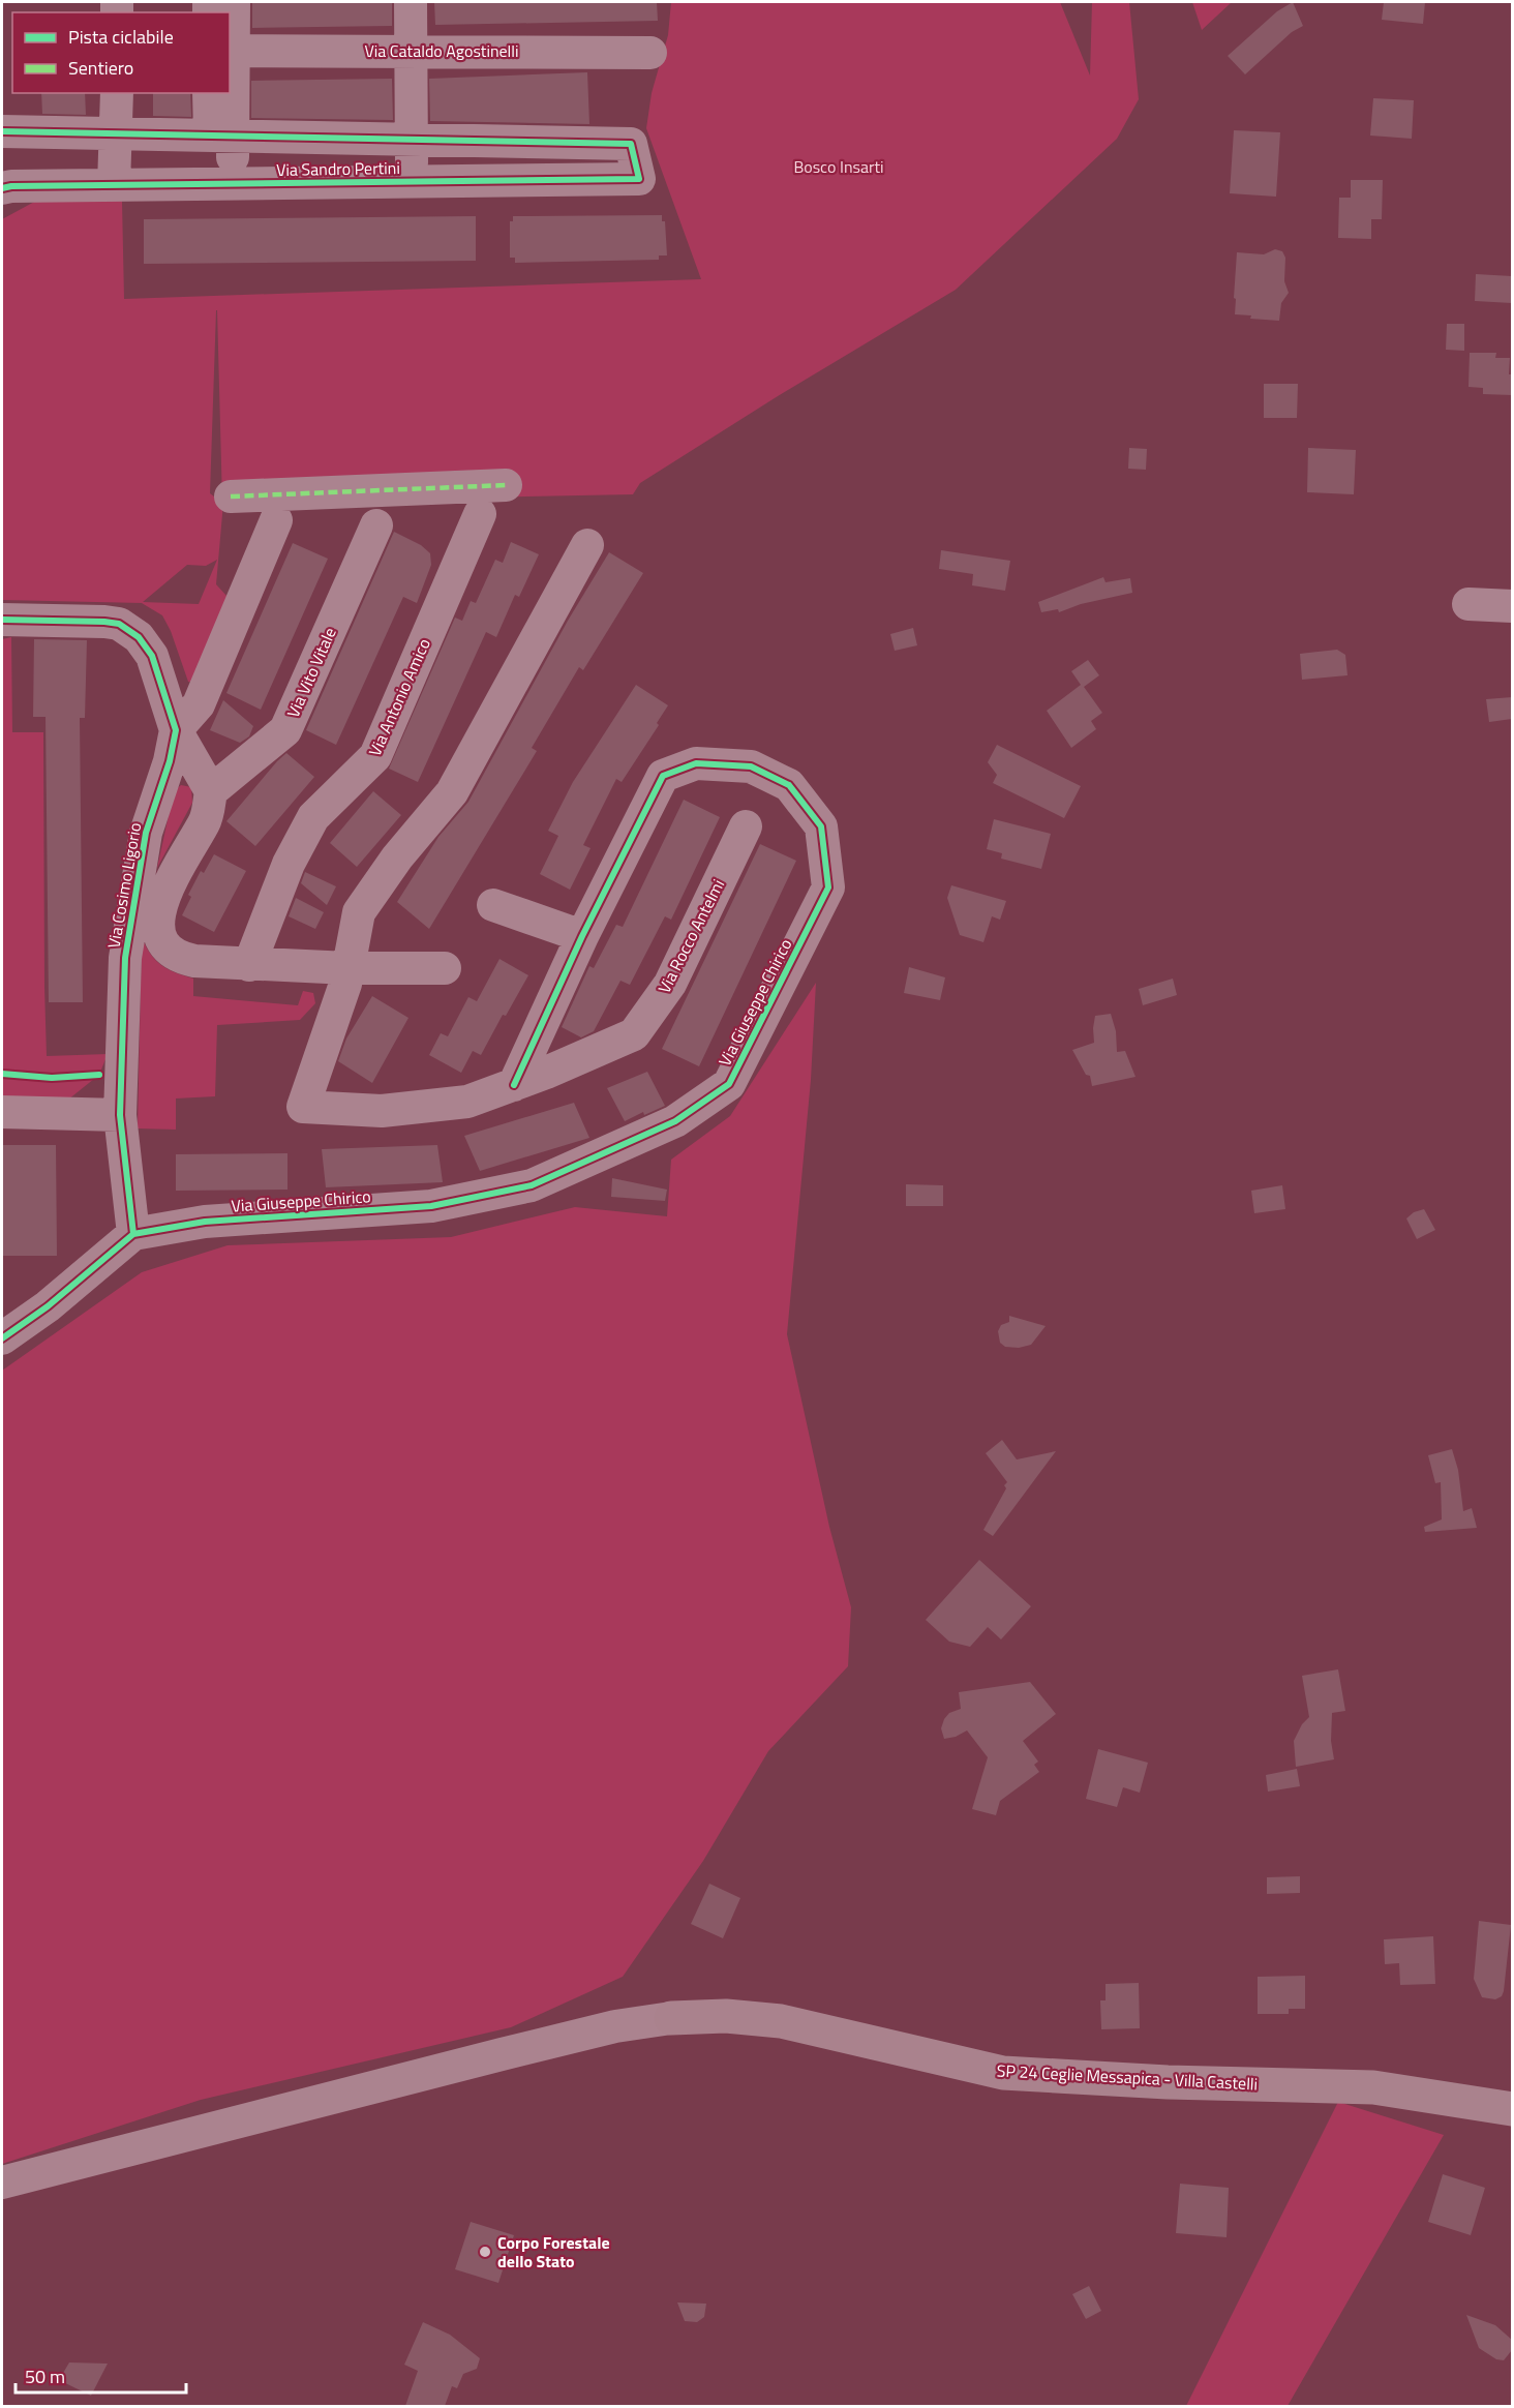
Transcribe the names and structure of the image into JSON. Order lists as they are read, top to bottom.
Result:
{
  "streets": {
    "main road": ["SP 24 Ceglie Messapica - Villa Castelli"],
    "street": [
      "Via Cataldo Agostinelli",
      "Via Sandro Pertini",
      "Via Vito Vitale",
      "Via Antonio Amico",
      "Via Cosimo Ligorio",
      "Via Rocco Antelmi",
      "Via Giuseppe Chirico"
    ]
  },
  "crossings": [
    ["Via Cosimo Ligorio", "Via Giuseppe Chirico"],
    ["Via Rocco Antelmi", "Via Giuseppe Chirico"]
  ],
  "parks": ["Bosco Insarti"],
  "places": ["Corpo Forestale dello Stato"],
  "legend": ["Pista ciclabile", "Sentiero"],
  "scale_bar": "50 m"
}
